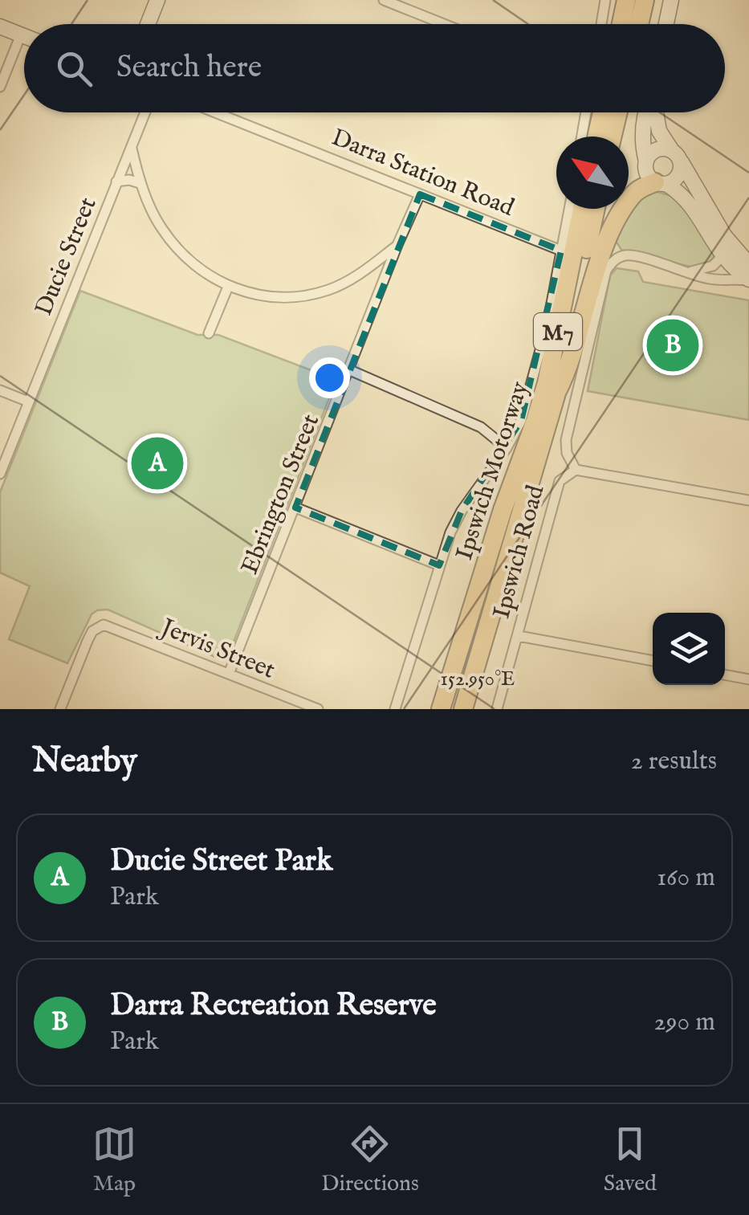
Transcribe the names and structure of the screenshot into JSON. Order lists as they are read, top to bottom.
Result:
{
  "streets": {
    "highway": ["M7", "Ipswich Motorway"],
    "street": [
      "Darra Station Road",
      "Ducie Street",
      "Ebrington Street",
      "Ipswich Road",
      "Jervis Street"
    ]
  },
  "crossings": [
    ["Darra Station Road", "Ebrington Street"],
    ["Darra Station Road", "Ipswich Road"],
    ["Ebrington Street", "Jervis Street"]
  ],
  "north": "top left",
  "page": {
    "search": "Search here",
    "pins": ["B", "A"],
    "heading": ["Nearby", "2 results"],
    "list": [
      {
        "mark": "A",
        "name": "Ducie Street Park",
        "note": "Park",
        "value": "160 m"
      },
      {
        "mark": "B",
        "name": "Darra Recreation Reserve",
        "note": "Park",
        "value": "290 m"
      }
    ],
    "nav": ["Map", "Directions", "Saved"]
  },
  "coordinates": ["152.950°E"]
}
